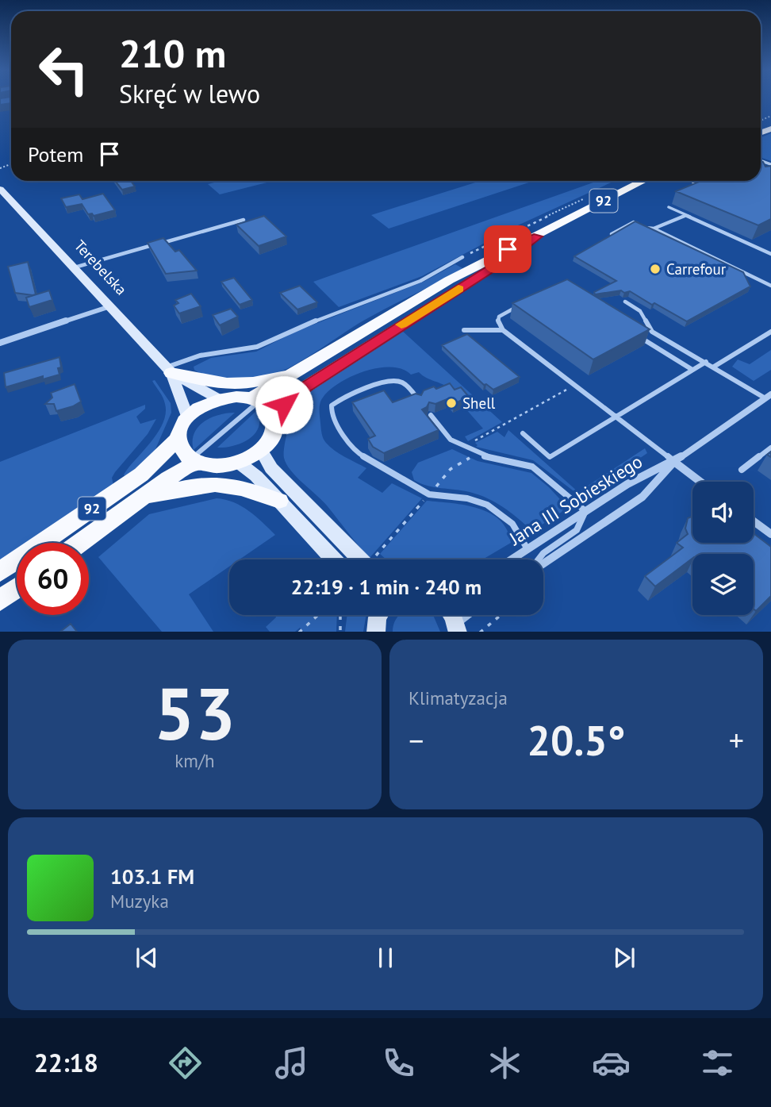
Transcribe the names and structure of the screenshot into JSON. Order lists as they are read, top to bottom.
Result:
{
  "streets": {
    "main road": ["92"],
    "street": ["Terebelska", "Jana III Sobieskiego"]
  },
  "crossings": [
    ["92", "Terebelska"]
  ],
  "places": ["Carrefour", "Shell"],
  "page": {
    "turn": ["210 m", "Skręć w lewo"],
    "then": "Potem",
    "limit": "60",
    "trip": "22:19 · 1 min · 240 m",
    "tile": [
      ["53", "km/h"],
      "Klimatyzacja"
    ],
    "heat": ["−", "20.5°", "+"],
    "song": ["103.1 FM", "Muzyka"],
    "tabs": "22:18"
  }
}
